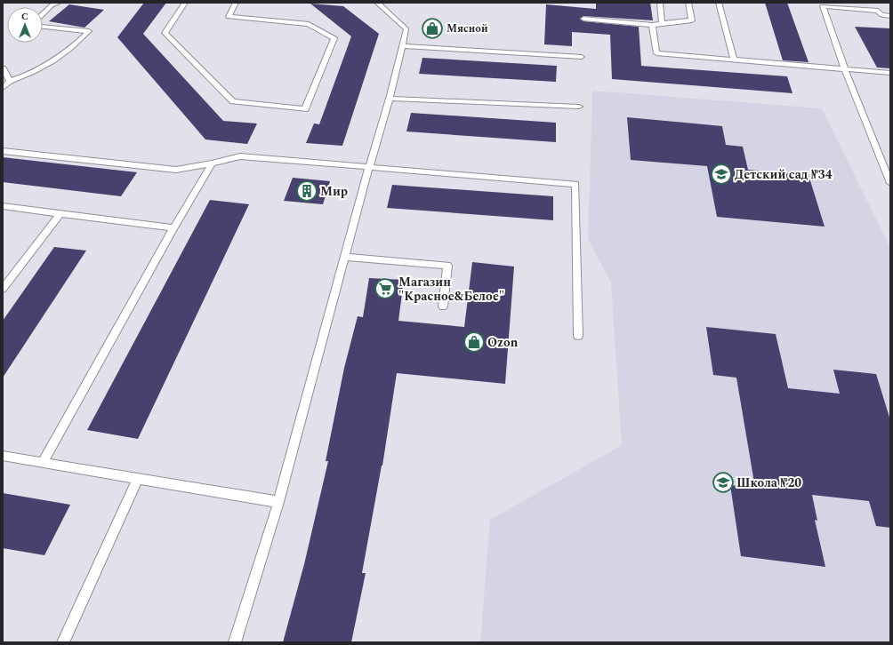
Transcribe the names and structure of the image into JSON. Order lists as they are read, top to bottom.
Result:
{
  "places": {
    "shop": ["Мясной", "Ozon"],
    "school or university": ["Детский сад №34", "Школа №20"],
    "building": ["Мир"],
    "supermarket": ["Магазин \"Красное&Белое\""]
  },
  "north": "top"
}
